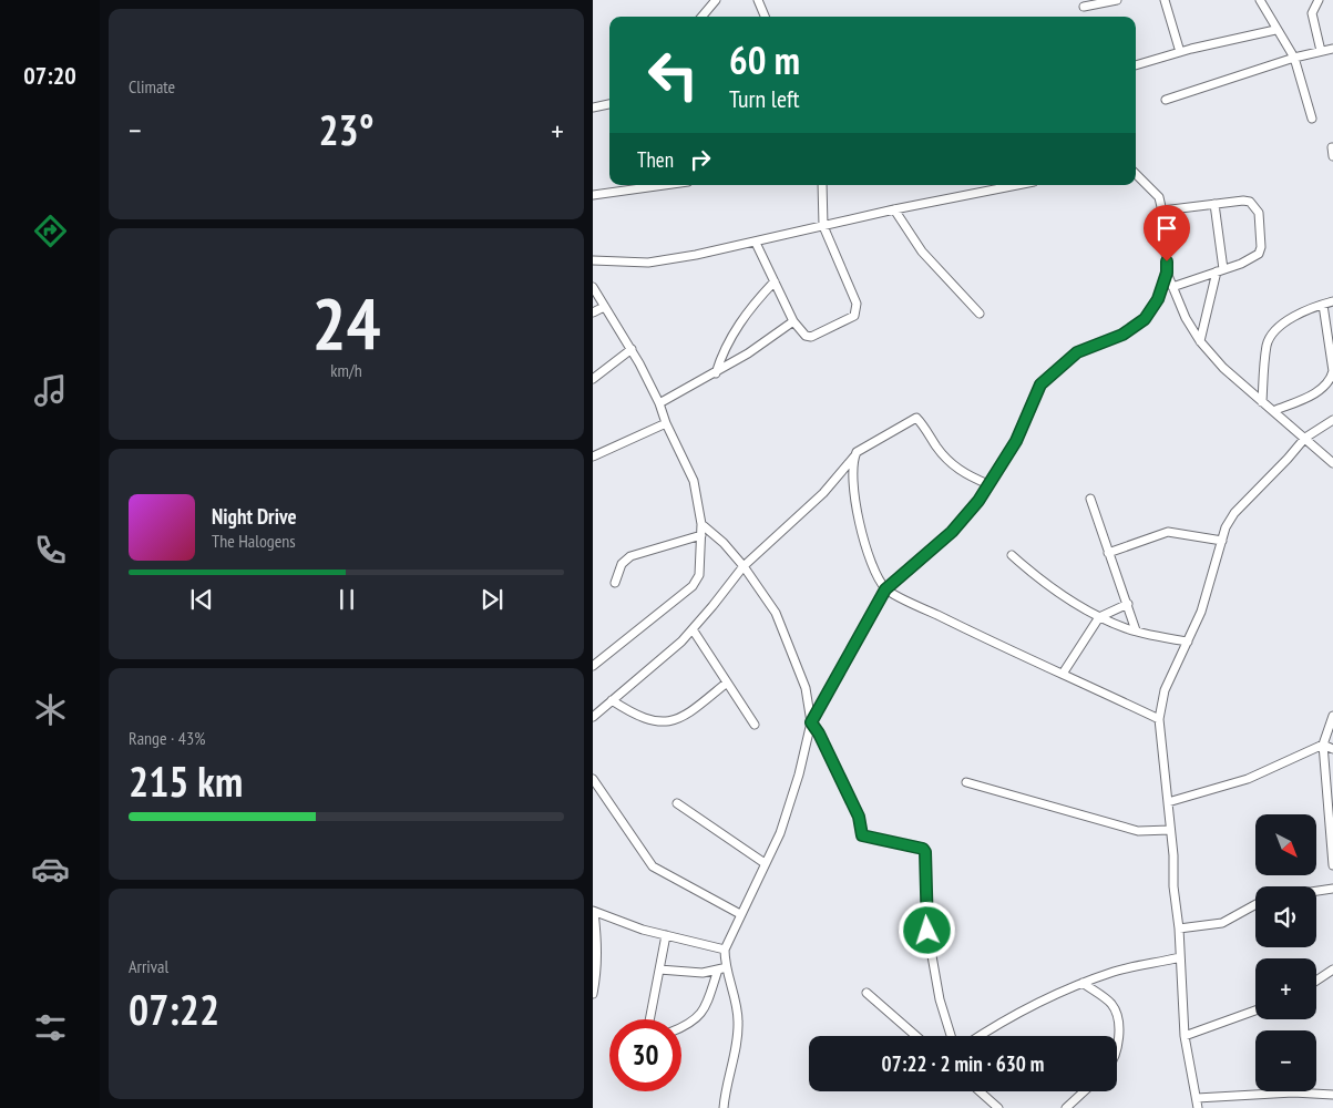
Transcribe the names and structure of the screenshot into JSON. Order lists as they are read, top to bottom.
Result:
{
  "north": "bottom right",
  "page": {
    "tabs": "07:20",
    "tile": [
      "Climate",
      ["24", "km/h"],
      ["Range · 43%", "215 km"],
      ["Arrival", "07:22"]
    ],
    "turn": ["60 m", "Turn left"],
    "heat": ["−", "23°", "+"],
    "then": "Then",
    "song": ["Night Drive", "The Halogens"],
    "map_buttons": ["+", "−"],
    "limit": "30",
    "trip": "07:22 · 2 min · 630 m"
  }
}
